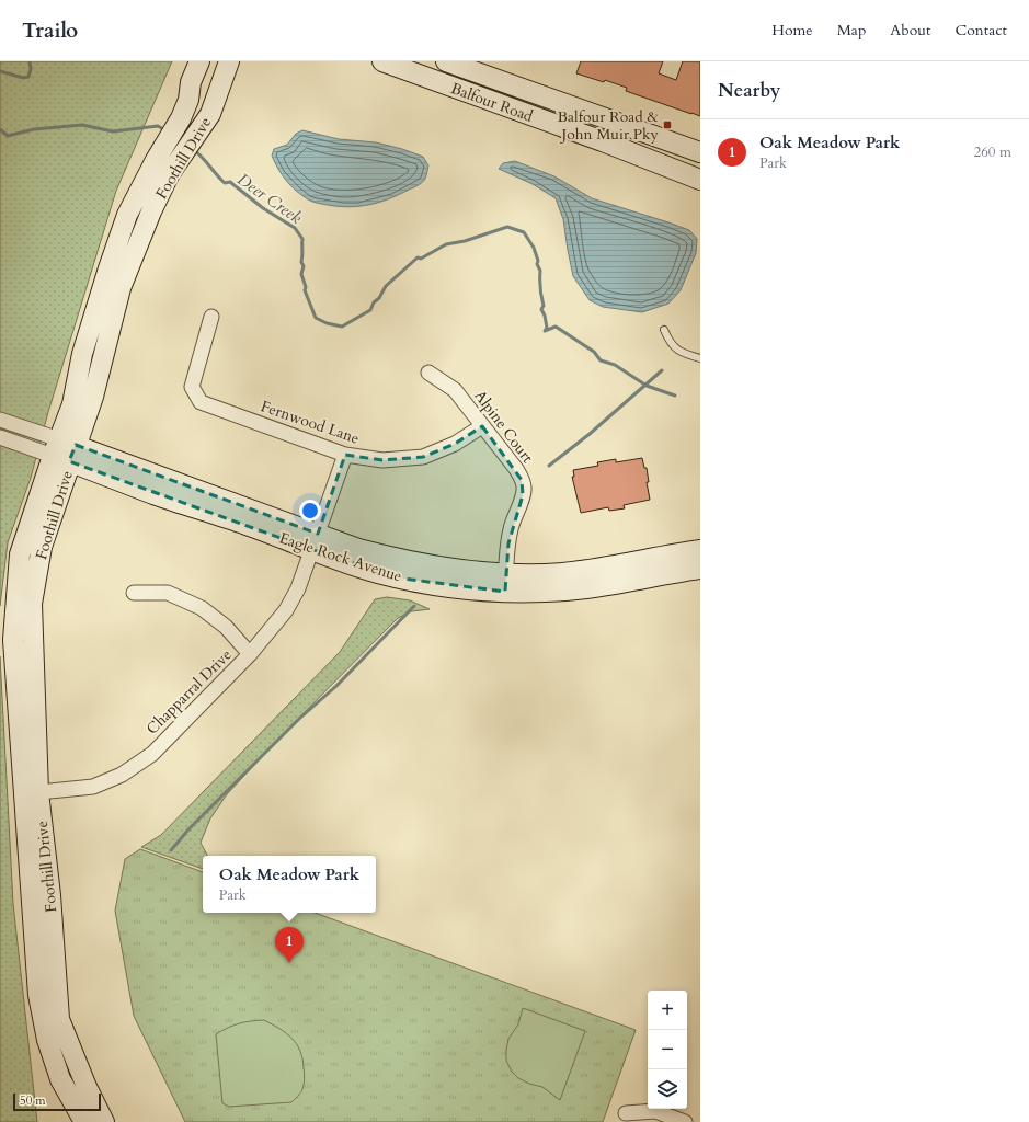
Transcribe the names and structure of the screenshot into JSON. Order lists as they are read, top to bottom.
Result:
{
  "streets": {
    "street": [
      "Balfour Road",
      "Foothill Drive",
      "Fernwood Lane",
      "Alpine Court",
      "Eagle Rock Avenue",
      "Chapparral Drive"
    ]
  },
  "crossings": [
    ["Foothill Drive", "Eagle Rock Avenue"],
    ["Foothill Drive", "Chapparral Drive"],
    ["Fernwood Lane", "Alpine Court"],
    ["Fernwood Lane", "Chapparral Drive"],
    ["Alpine Court", "Eagle Rock Avenue"],
    ["Eagle Rock Avenue", "Chapparral Drive"]
  ],
  "water": ["Deer Creek"],
  "places": {
    "transit": ["Balfour Road & John Muir Pky"]
  },
  "scale_bar": "50 m",
  "page": {
    "header": "Trailo",
    "nav": [
      "Home",
      "Map",
      "About",
      "Contact"
    ],
    "heading": "Nearby",
    "list": [
      {
        "mark": "1",
        "name": "Oak Meadow Park",
        "note": "Park",
        "value": "260 m"
      }
    ],
    "popup": ["Oak Meadow Park", "Park"],
    "pins": "1",
    "map_buttons": ["+", "−"],
    "scale": "50 m"
  }
}
